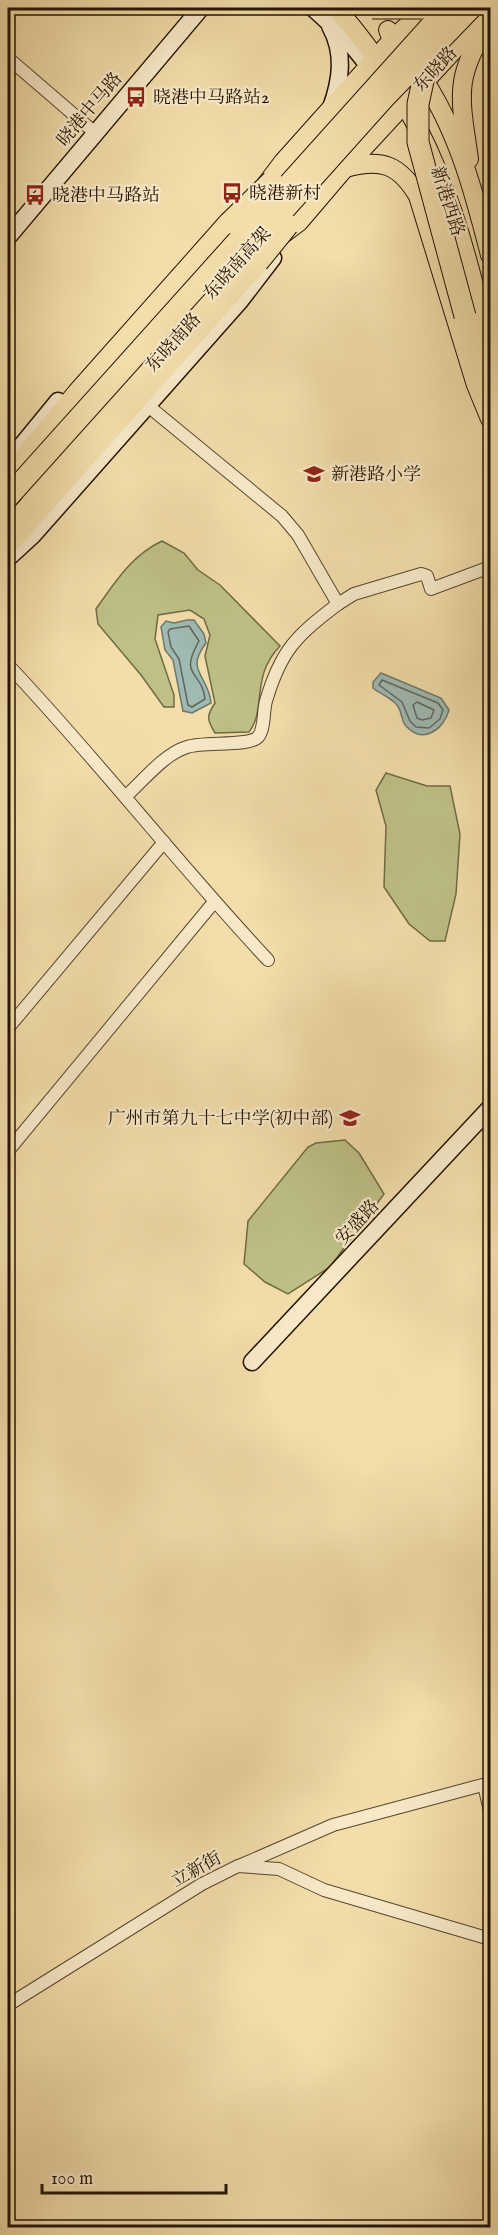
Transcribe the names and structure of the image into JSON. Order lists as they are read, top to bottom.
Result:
{
  "streets": {
    "highway": ["东晓南高架"],
    "main road": ["东晓路", "新港西路", "东晓南路"],
    "street": ["晓港中马路", "安盛路", "立新街"]
  },
  "crossings": [
    ["东晓路", "新港西路"],
    ["东晓路", "东晓南高架"],
    ["东晓路", "东晓南路"],
    ["新港西路", "东晓南高架"],
    ["新港西路", "东晓南路"],
    ["东晓南高架", "东晓南路"]
  ],
  "places": {
    "bus stop": ["晓港中马路站2", "晓港新村", "晓港中马路站"],
    "school or university": ["新港路小学", "广州市第九十七中学(初中部)"]
  },
  "scale_bar": "100 m"
}
